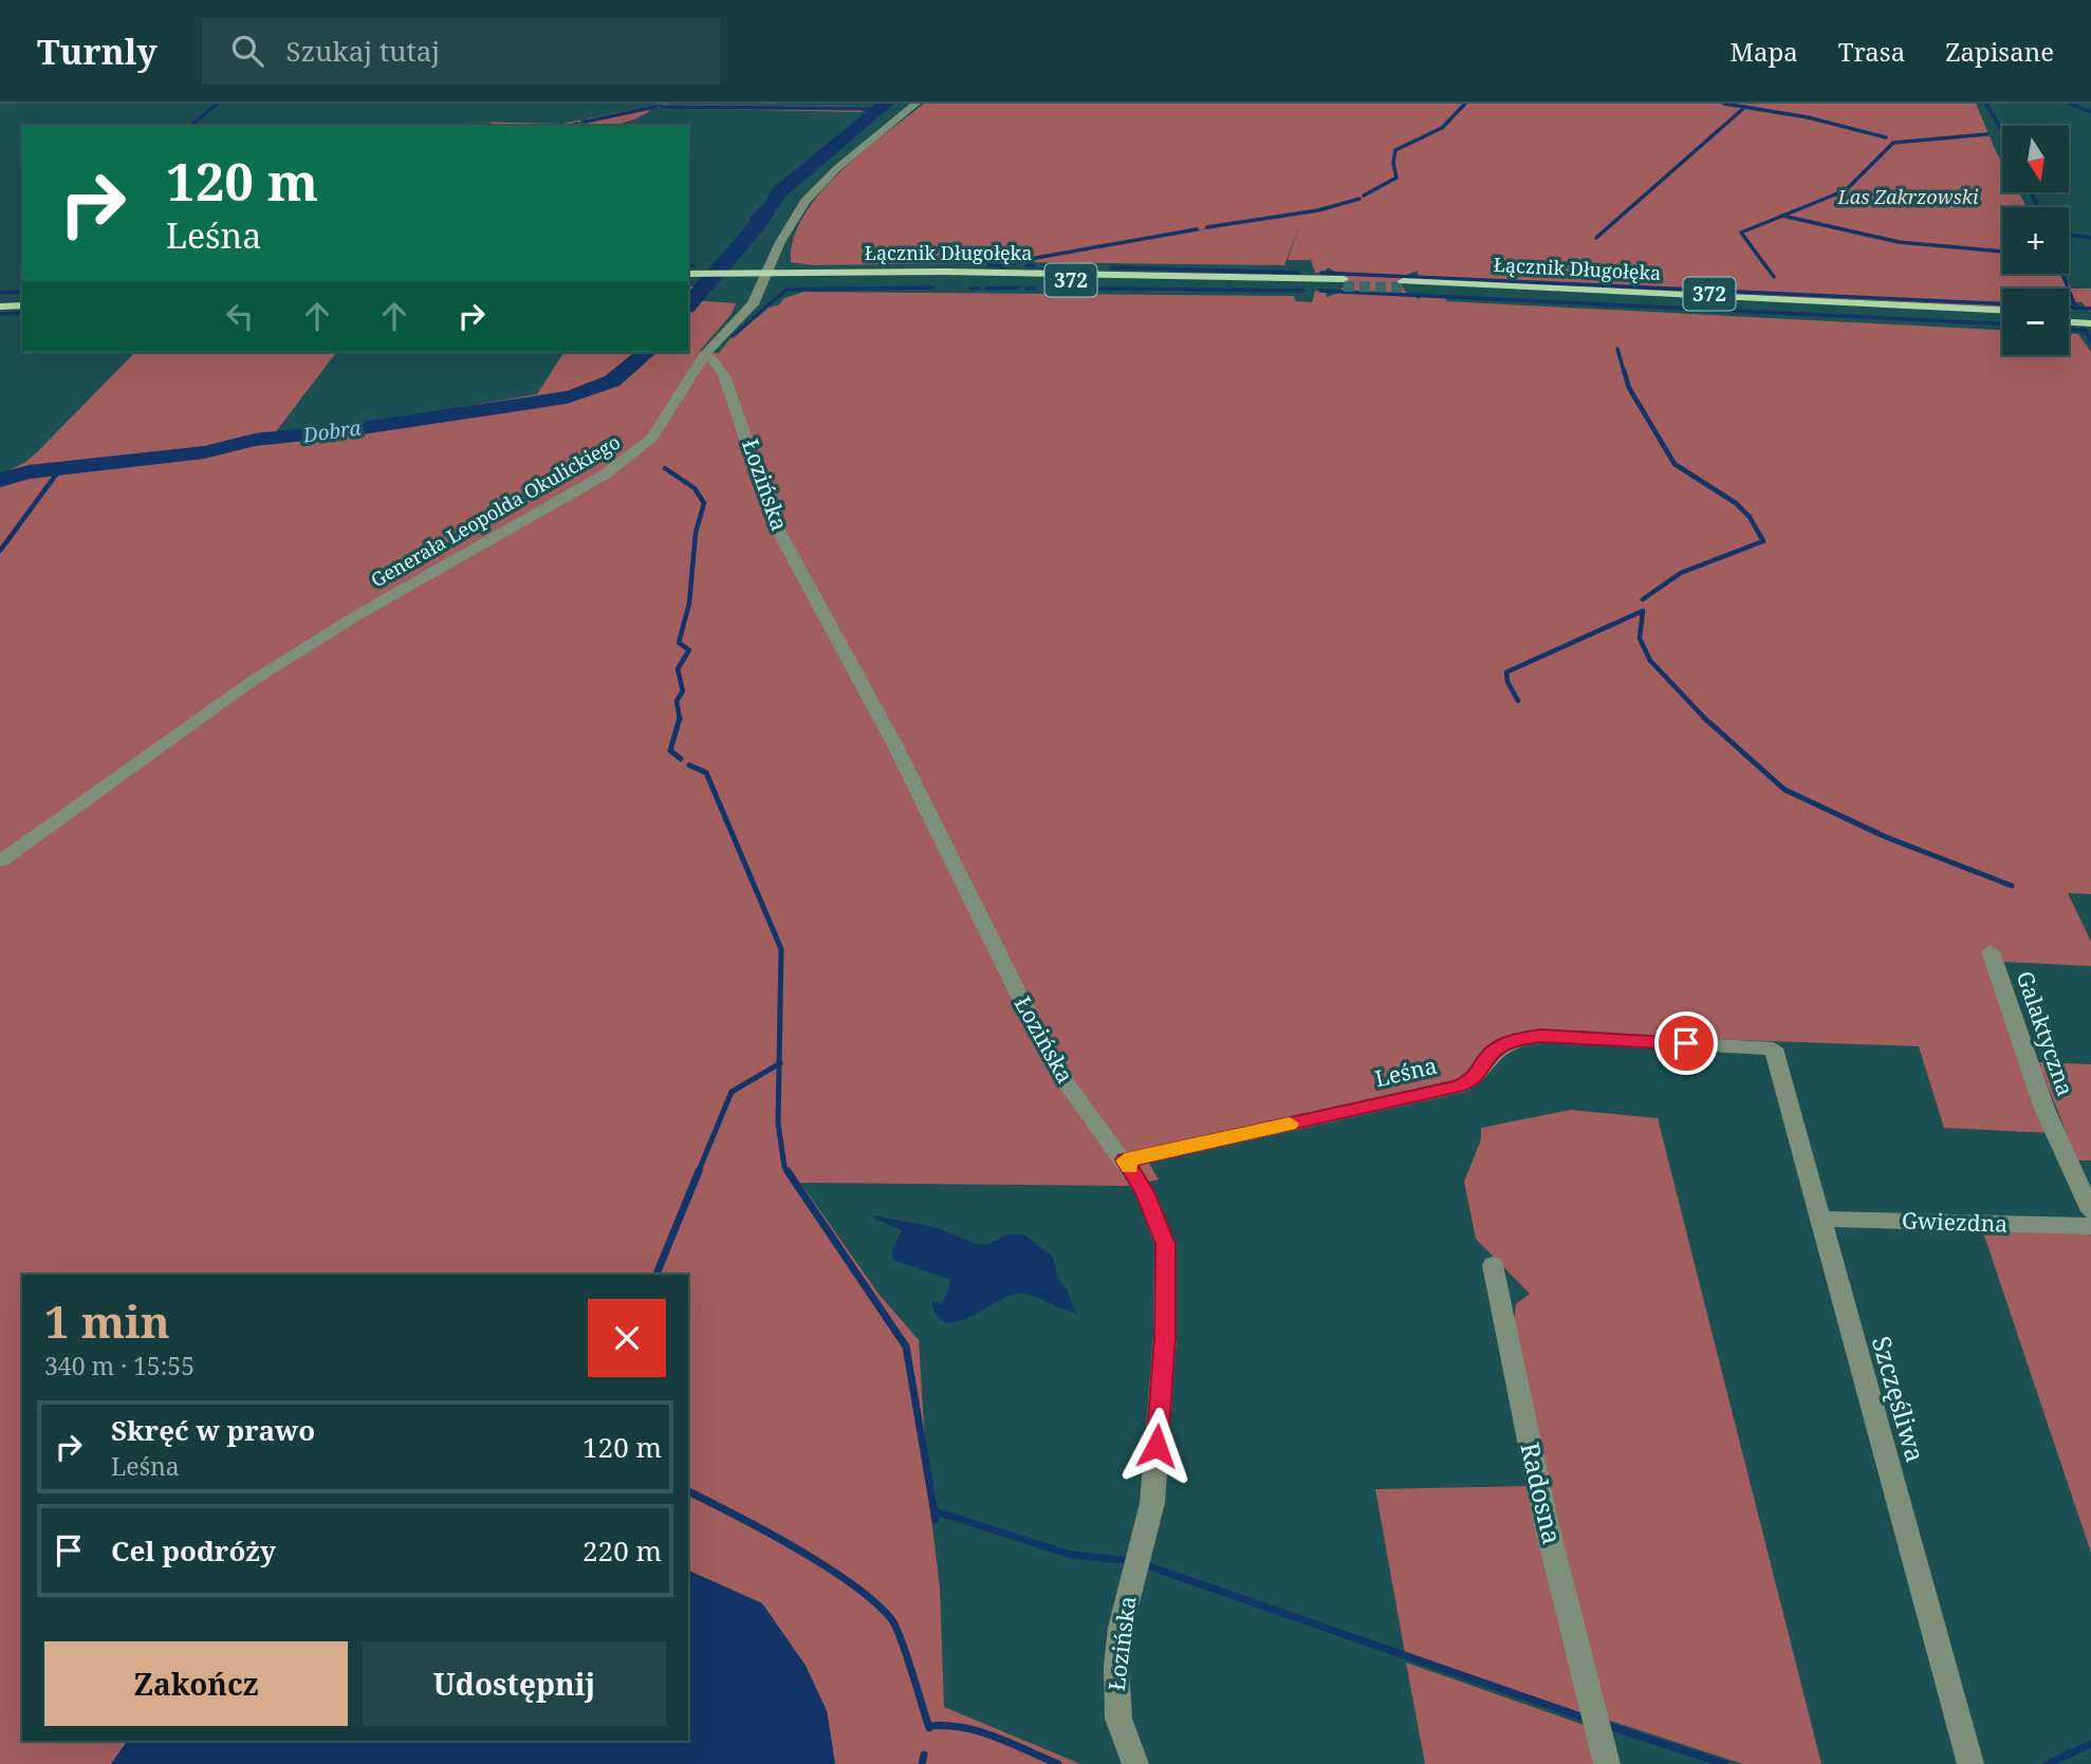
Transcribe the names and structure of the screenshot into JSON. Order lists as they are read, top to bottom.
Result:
{
  "streets": {
    "main road": ["Łącznik Długołęka", "372"],
    "street": [
      "Łozińska",
      "Generała Leopolda Okulickiego",
      "Galaktyczna",
      "Leśna",
      "Gwiezdna",
      "Szczęśliwa",
      "Radosna"
    ]
  },
  "crossings": [
    ["Łącznik Długołęka", "Generała Leopolda Okulickiego"],
    ["Łozińska", "Generała Leopolda Okulickiego"],
    ["Łozińska", "Leśna"],
    ["Leśna", "Szczęśliwa"],
    ["Gwiezdna", "Szczęśliwa"]
  ],
  "water": ["Dobra"],
  "parks": ["Las Zakrzowski"],
  "north": "bottom",
  "page": {
    "header": "Turnly",
    "search": "Szukaj tutaj",
    "nav": ["Mapa", "Trasa", "Zapisane"],
    "map_buttons": ["+", "−"],
    "turn": ["120 m", "Leśna"],
    "heading": ["1 min", "340 m · 15:55"],
    "list": [
      {
        "name": "Skręć w prawo",
        "note": "Leśna",
        "value": "120 m"
      },
      {
        "name": "Cel podróży",
        "value": "220 m"
      }
    ],
    "buttons": ["Zakończ", "Udostępnij"]
  }
}
